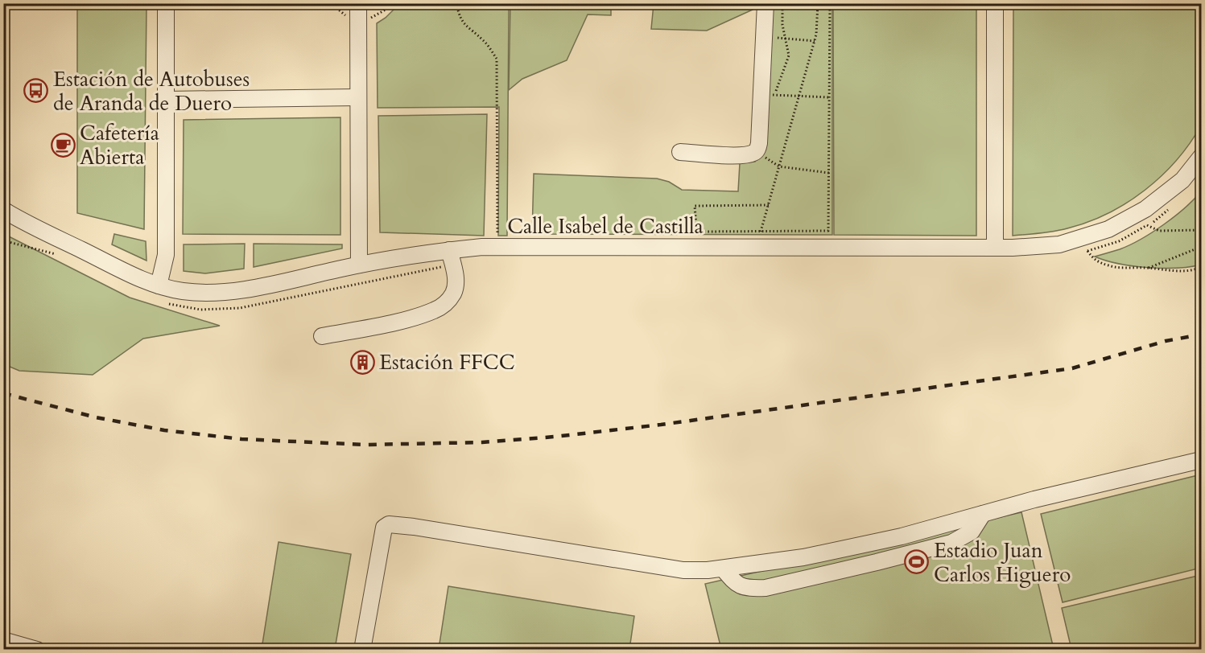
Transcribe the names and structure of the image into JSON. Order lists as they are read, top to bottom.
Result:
{
  "streets": {
    "street": ["Calle Isabel de Castilla"]
  },
  "places": {
    "bus stop": ["Estación de Autobuses de Aranda de Duero"],
    "cafe": ["Cafetería Abierta"],
    "building": ["Estación FFCC"],
    "sports": ["Estadio Juan Carlos Higuero"]
  }
}
